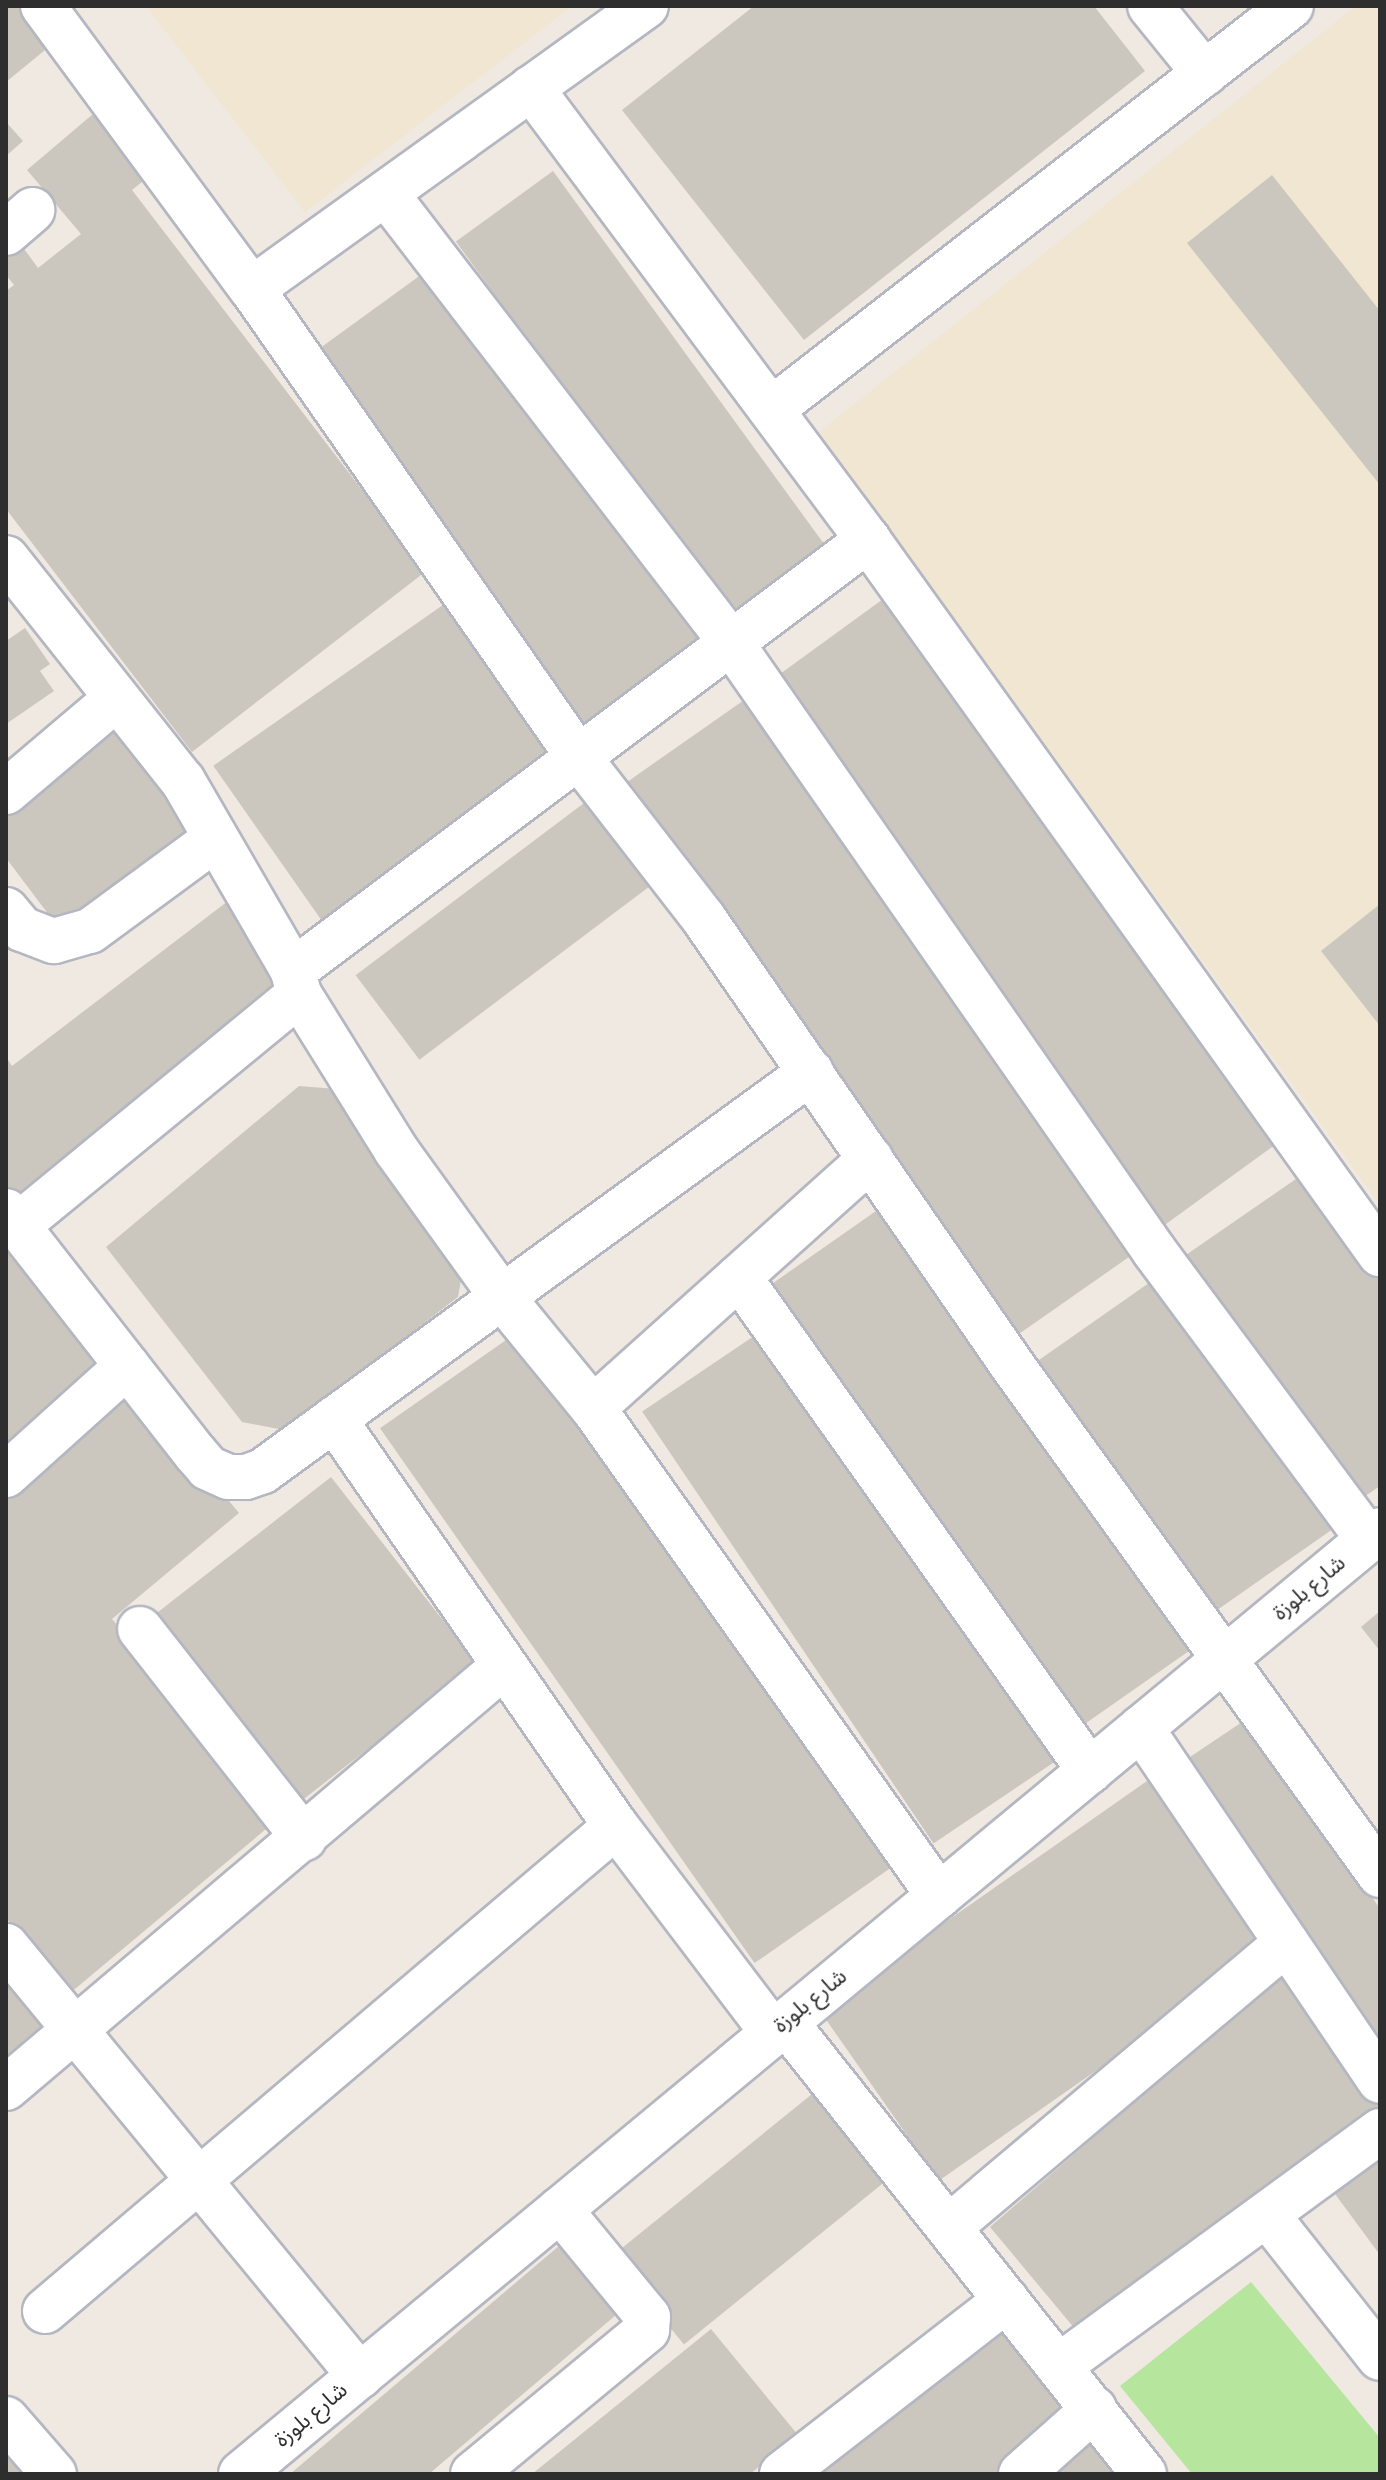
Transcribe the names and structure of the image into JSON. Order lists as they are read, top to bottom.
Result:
{
  "streets": {
    "street": ["شارع بلوزة"]
  }
}
